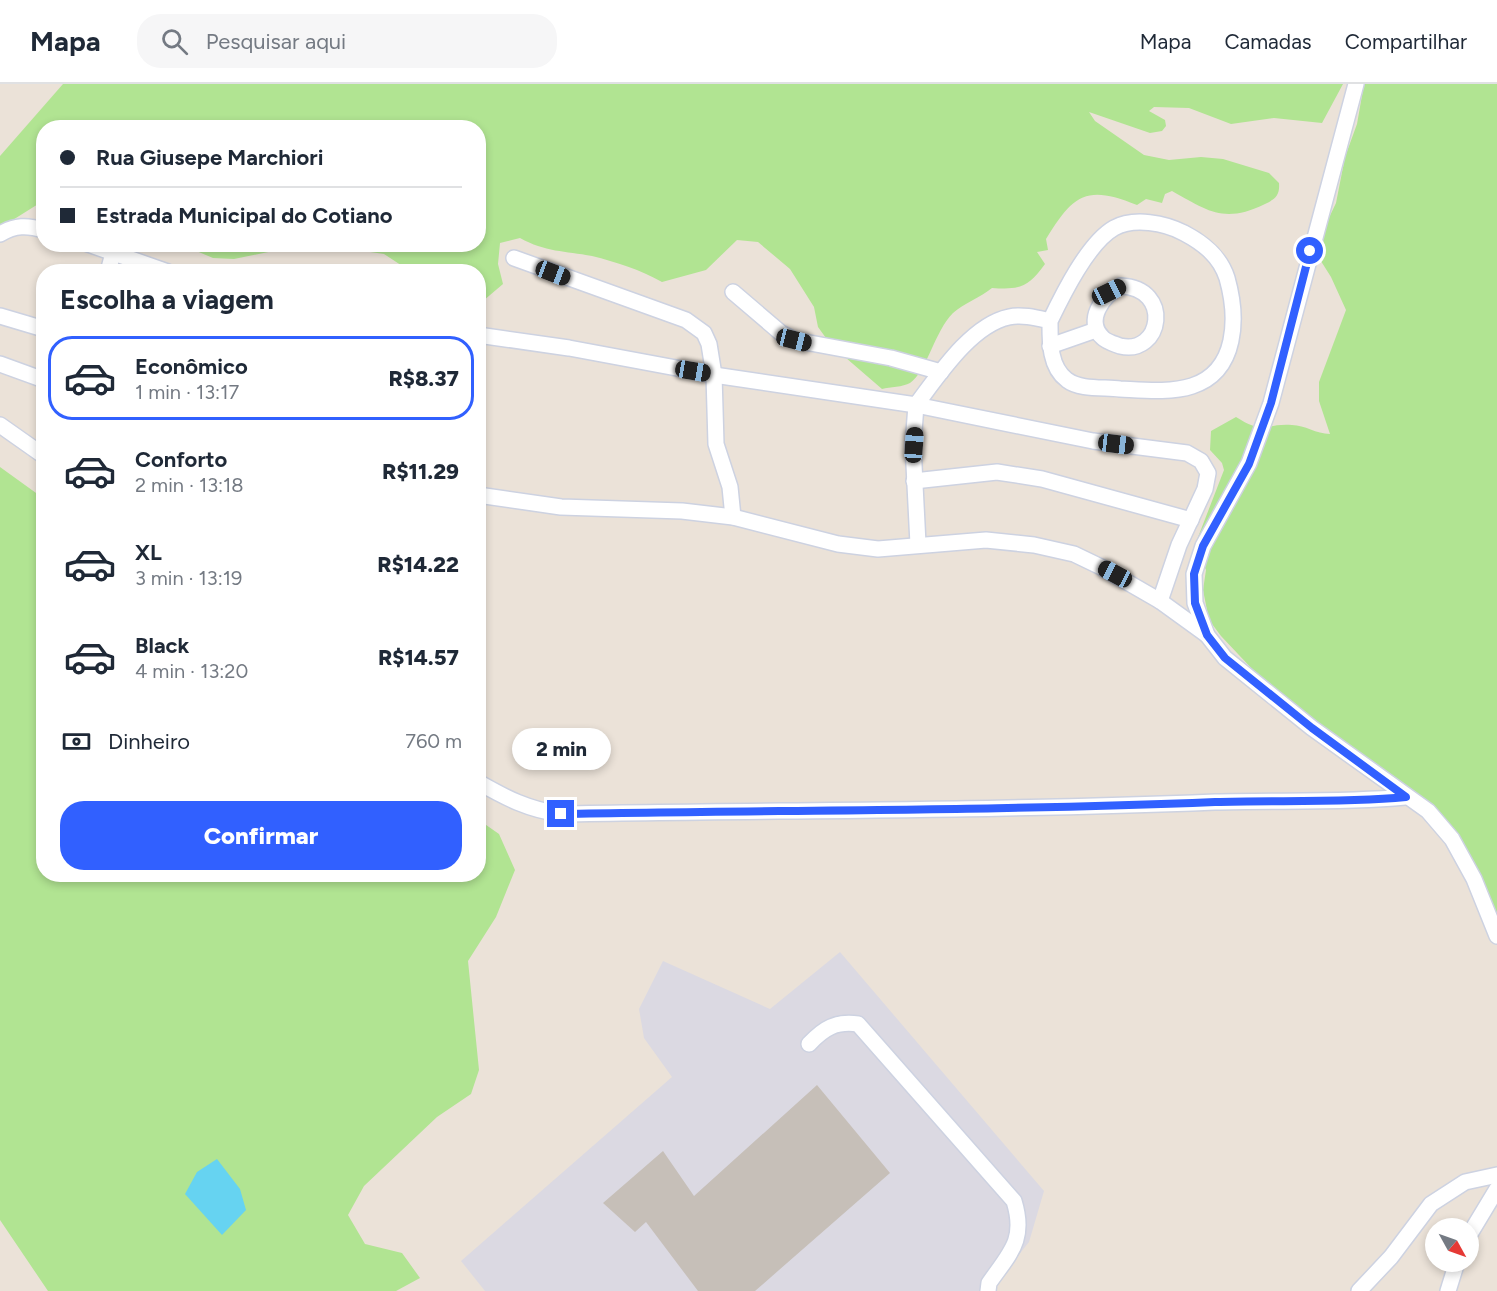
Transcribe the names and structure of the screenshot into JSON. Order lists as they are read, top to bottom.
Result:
{
  "north": "bottom right",
  "page": {
    "header": "Mapa",
    "search": "Pesquisar aqui",
    "nav": ["Mapa", "Camadas", "Compartilhar"],
    "banner": ["Rua Giusepe Marchiori", "Estrada Municipal do Cotiano"],
    "heading": "Escolha a viagem",
    "list": [
      {
        "name": "Econômico",
        "note": "1 min · 13:17",
        "value": "R$8.37"
      },
      {
        "name": "Conforto",
        "note": "2 min · 13:18",
        "value": "R$11.29"
      },
      {
        "name": "XL",
        "note": "3 min · 13:19",
        "value": "R$14.22"
      },
      {
        "name": "Black",
        "note": "4 min · 13:20",
        "value": "R$14.57"
      }
    ],
    "pay": ["Dinheiro", "760 m"],
    "bubble": "2 min",
    "buttons": "Confirmar"
  }
}
